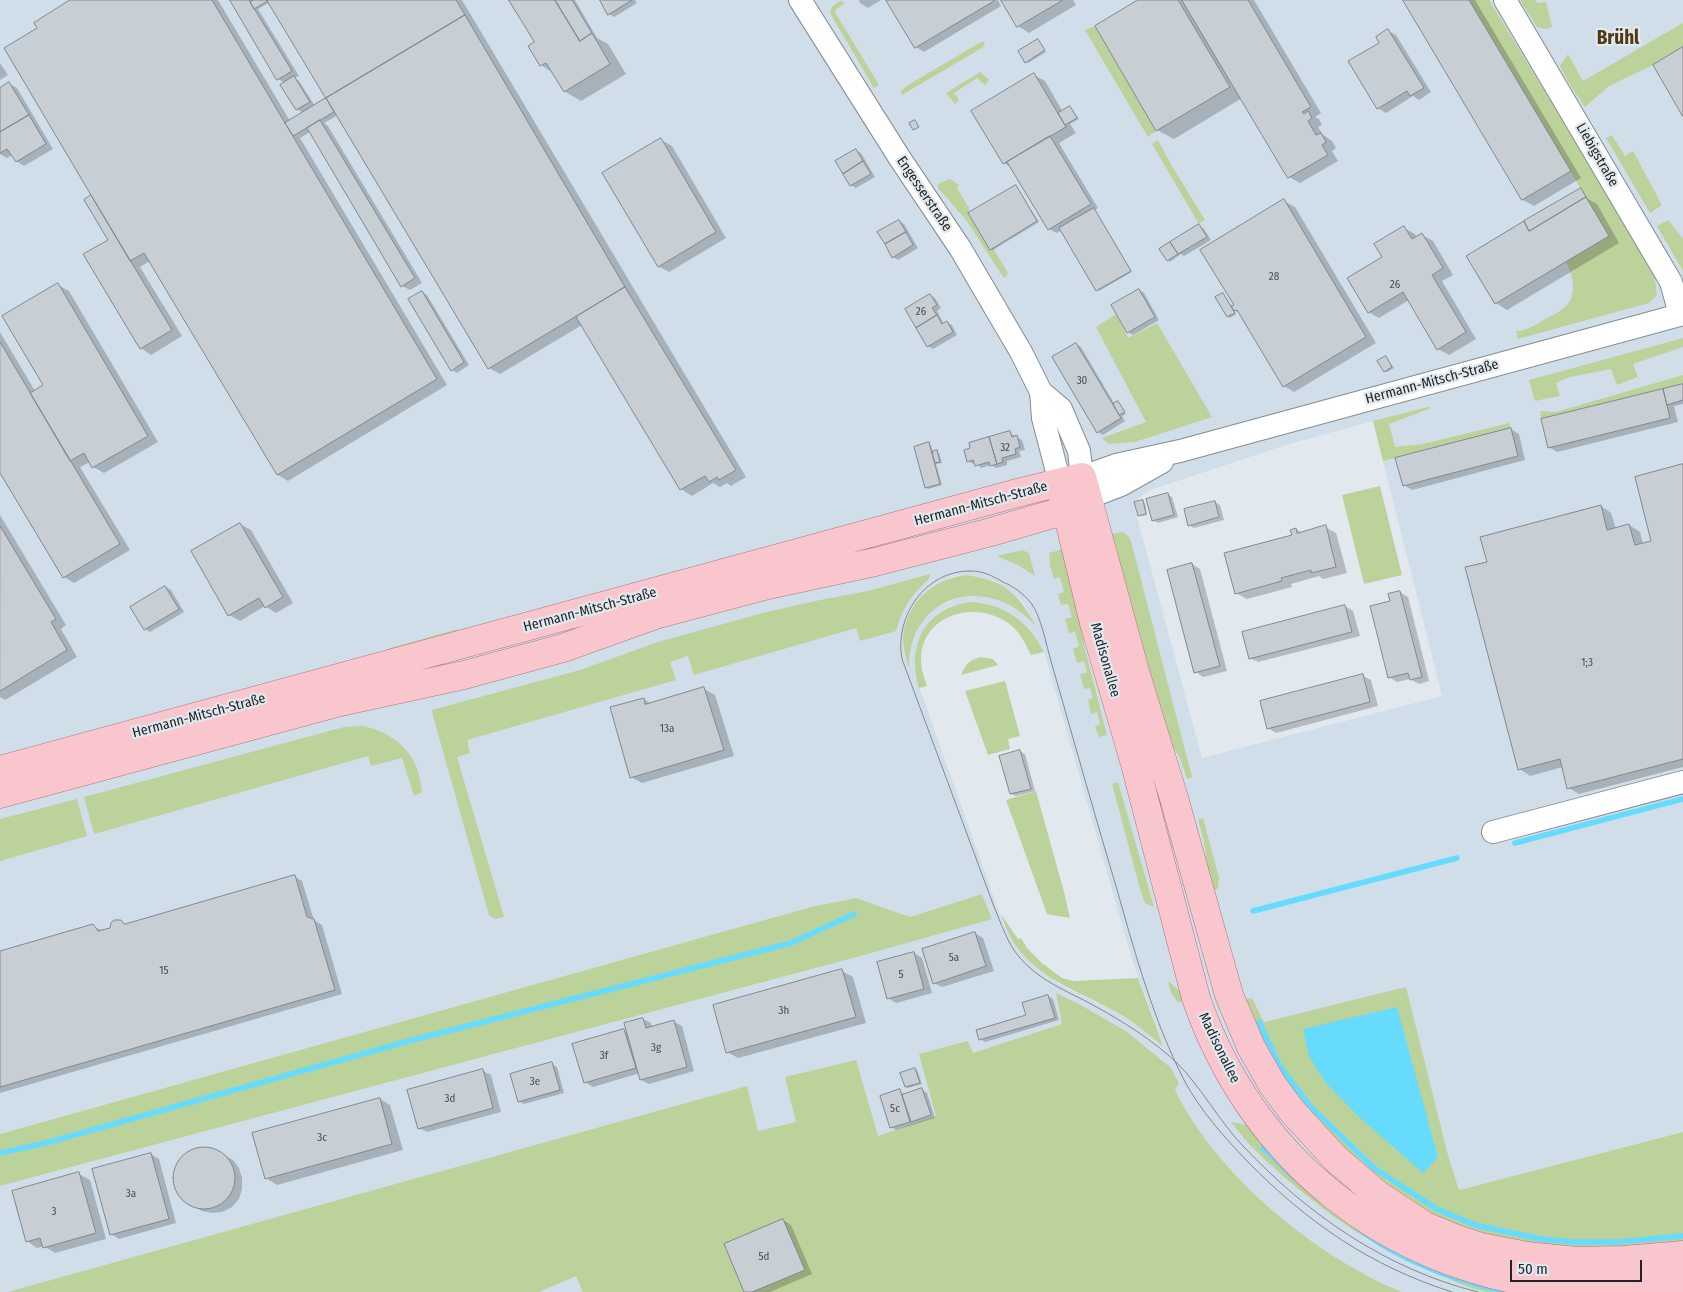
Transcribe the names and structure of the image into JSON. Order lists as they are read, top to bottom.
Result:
{
  "streets": {
    "main road": ["Hermann-Mitsch-Straße", "Madisonallee"],
    "street": ["Liebigstraße", "Engesserstraße"]
  },
  "crossings": [
    ["Liebigstraße", "Hermann-Mitsch-Straße"],
    ["Engesserstraße", "Hermann-Mitsch-Straße"],
    ["Engesserstraße", "Madisonallee"],
    ["Hermann-Mitsch-Straße", "Madisonallee"]
  ],
  "districts": ["Brühl"],
  "house_numbers": [
    "28",
    "26",
    "26",
    "30",
    "32",
    "1;3",
    "13a",
    "5a",
    "15",
    "5",
    "3h",
    "3g",
    "3f",
    "3e",
    "3d",
    "5c",
    "3c",
    "3a",
    "3",
    "5d"
  ],
  "scale_bar": "50 m"
}
